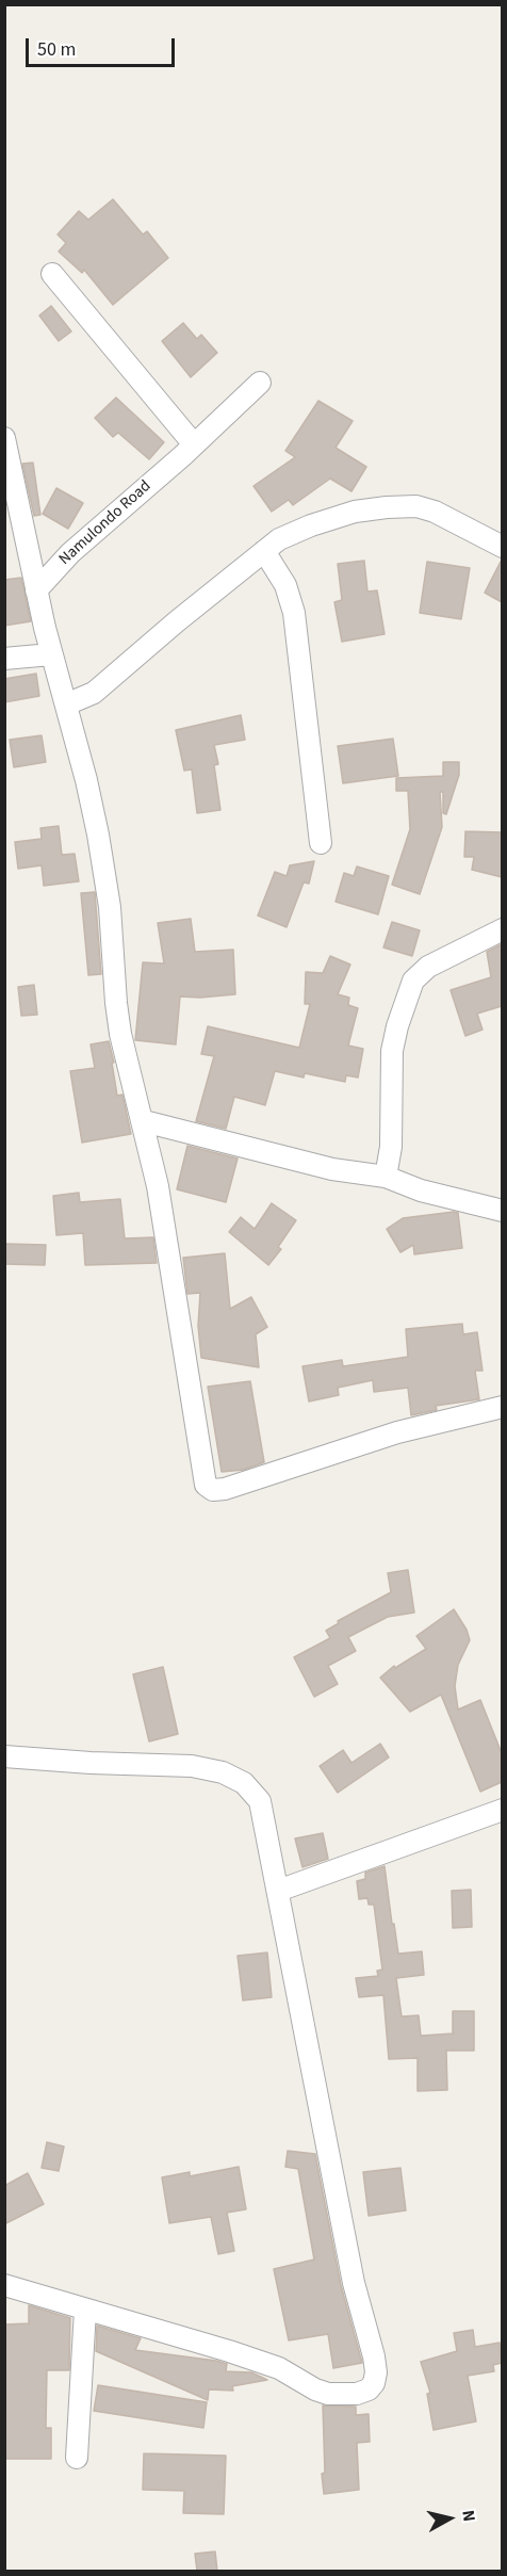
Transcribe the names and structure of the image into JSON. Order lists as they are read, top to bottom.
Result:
{
  "streets": {
    "street": ["Namulondo Road"]
  },
  "scale_bar": "50 m",
  "north": "right"
}
